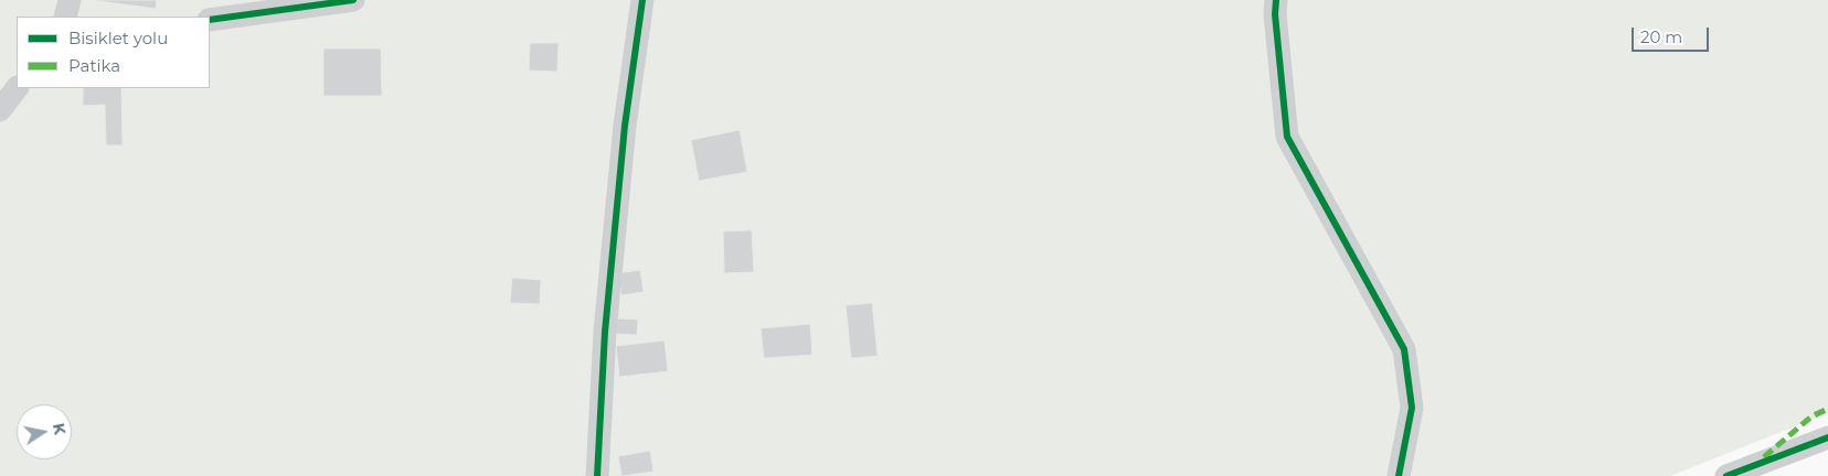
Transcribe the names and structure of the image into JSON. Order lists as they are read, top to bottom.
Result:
{
  "legend": ["Bisiklet yolu", "Patika"],
  "scale_bar": "20 m",
  "north": "right"
}
